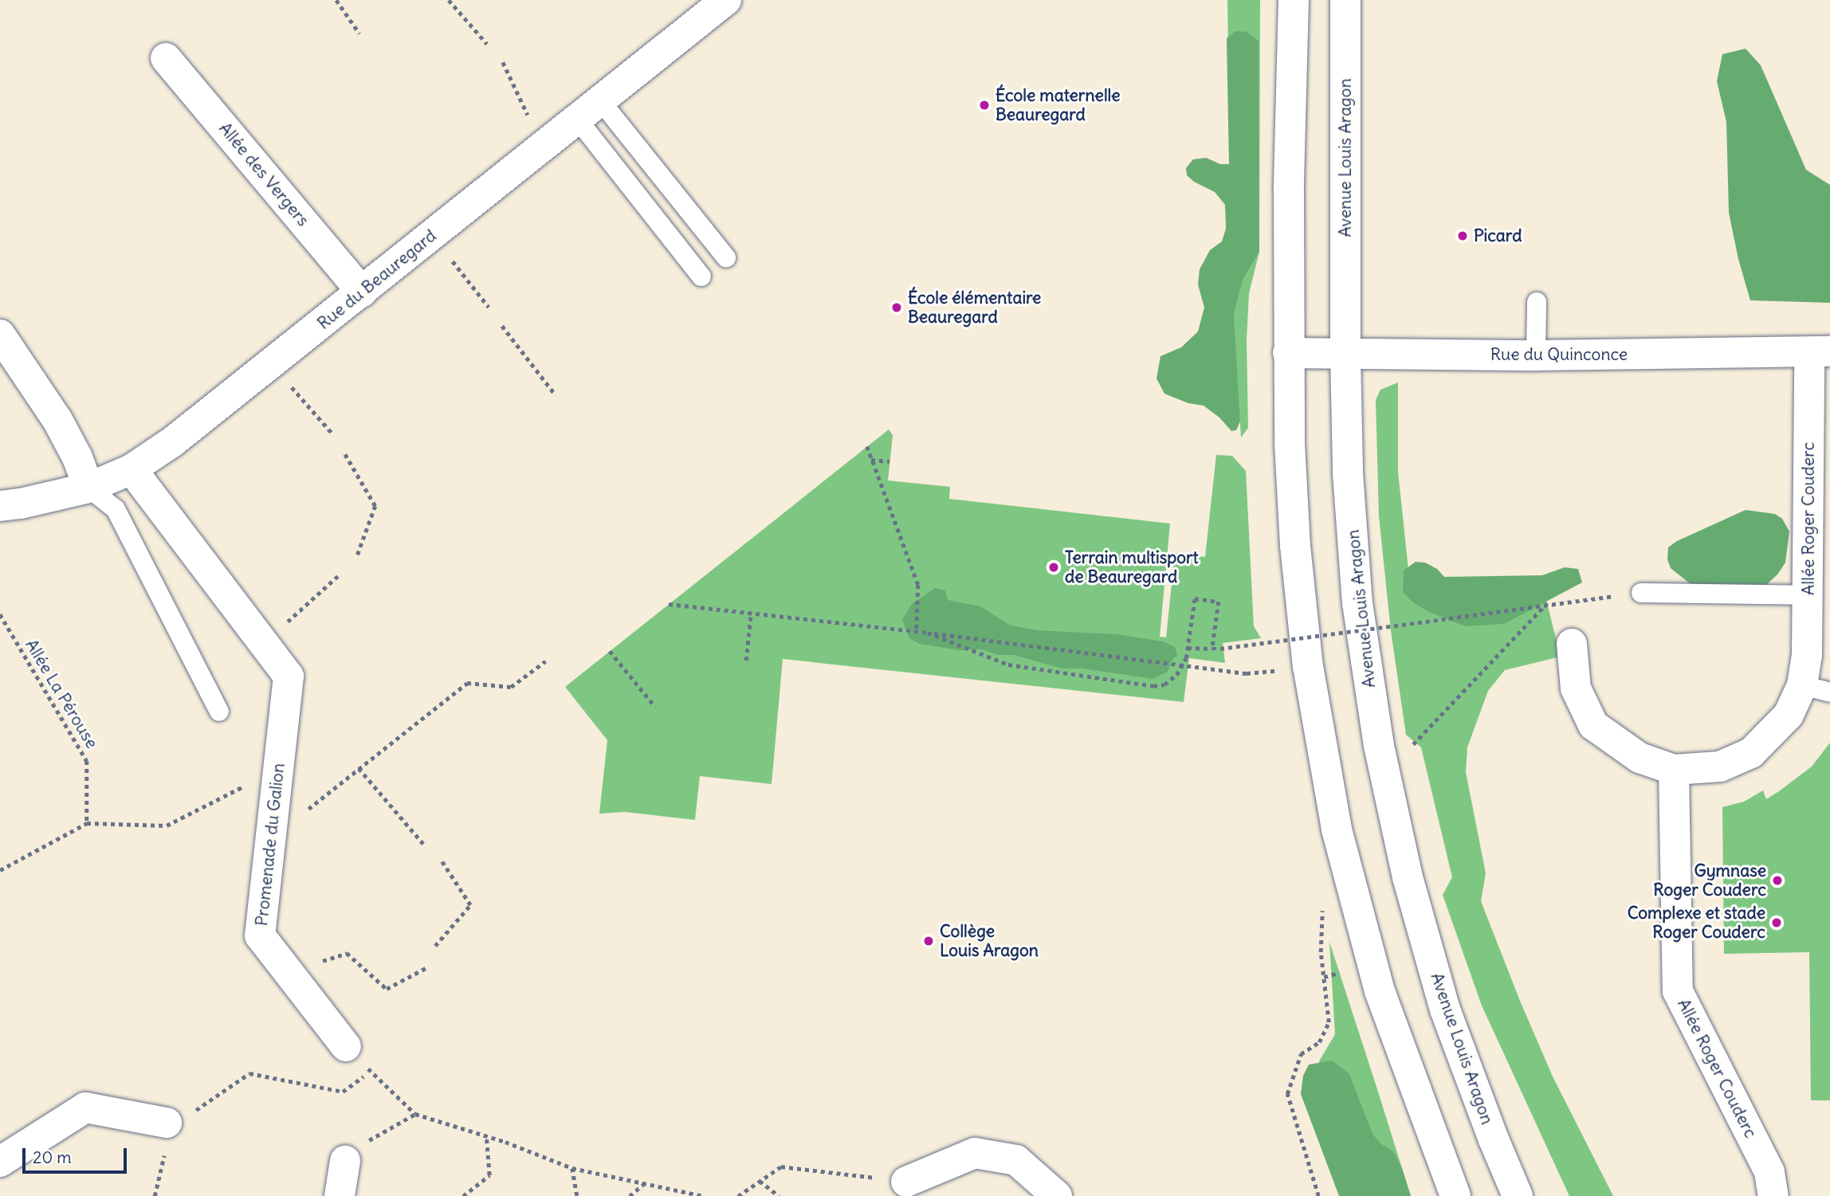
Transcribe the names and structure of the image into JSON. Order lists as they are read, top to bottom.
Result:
{
  "streets": {
    "street": [
      "Avenue Louis Aragon",
      "Allée des Vergers",
      "Rue du Beauregard",
      "Rue du Quinconce",
      "Allée Roger Couderc",
      "Promenade du Galion"
    ],
    "path": ["Allée La Pérouse"]
  },
  "crossings": [
    ["Avenue Louis Aragon", "Rue du Quinconce"],
    ["Allée des Vergers", "Rue du Beauregard"],
    ["Rue du Beauregard", "Promenade du Galion"],
    ["Rue du Quinconce", "Allée Roger Couderc"]
  ],
  "places": [
    "École maternelle Beauregard",
    "Picard",
    "École élémentaire Beauregard",
    "Terrain multisport de Beauregard",
    "Gymnase Roger Couderc",
    "Complexe et stade Roger Couderc",
    "Collège Louis Aragon"
  ],
  "scale_bar": "20 m"
}
